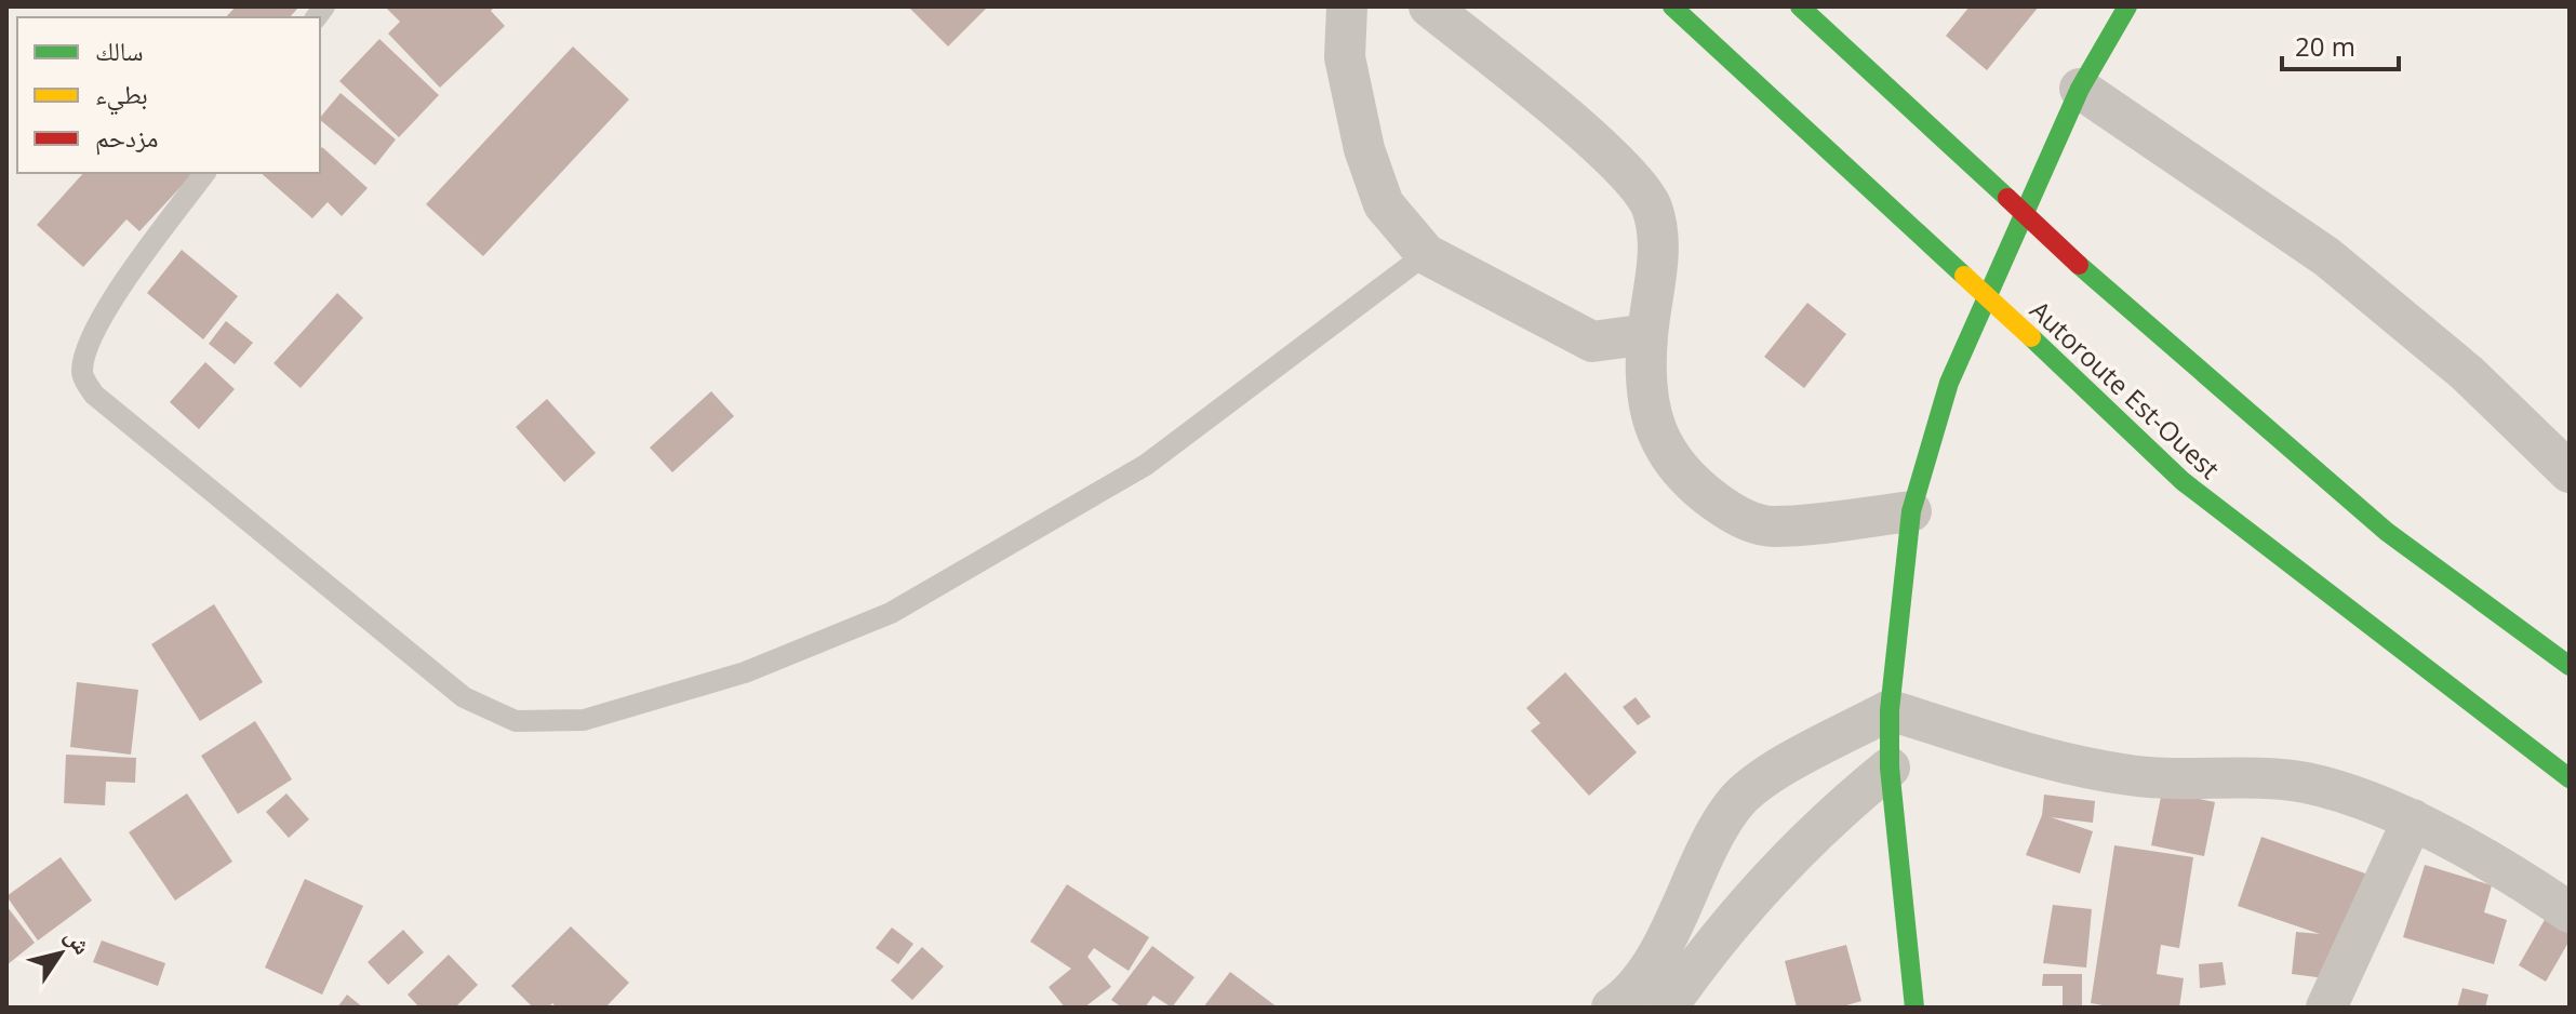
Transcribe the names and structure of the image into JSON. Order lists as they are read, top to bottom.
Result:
{
  "streets": {
    "main road": ["Autoroute Est-Ouest"]
  },
  "legend": ["سالك", "بطيء", "مزدحم"],
  "scale_bar": "20 m",
  "north": "top right"
}
